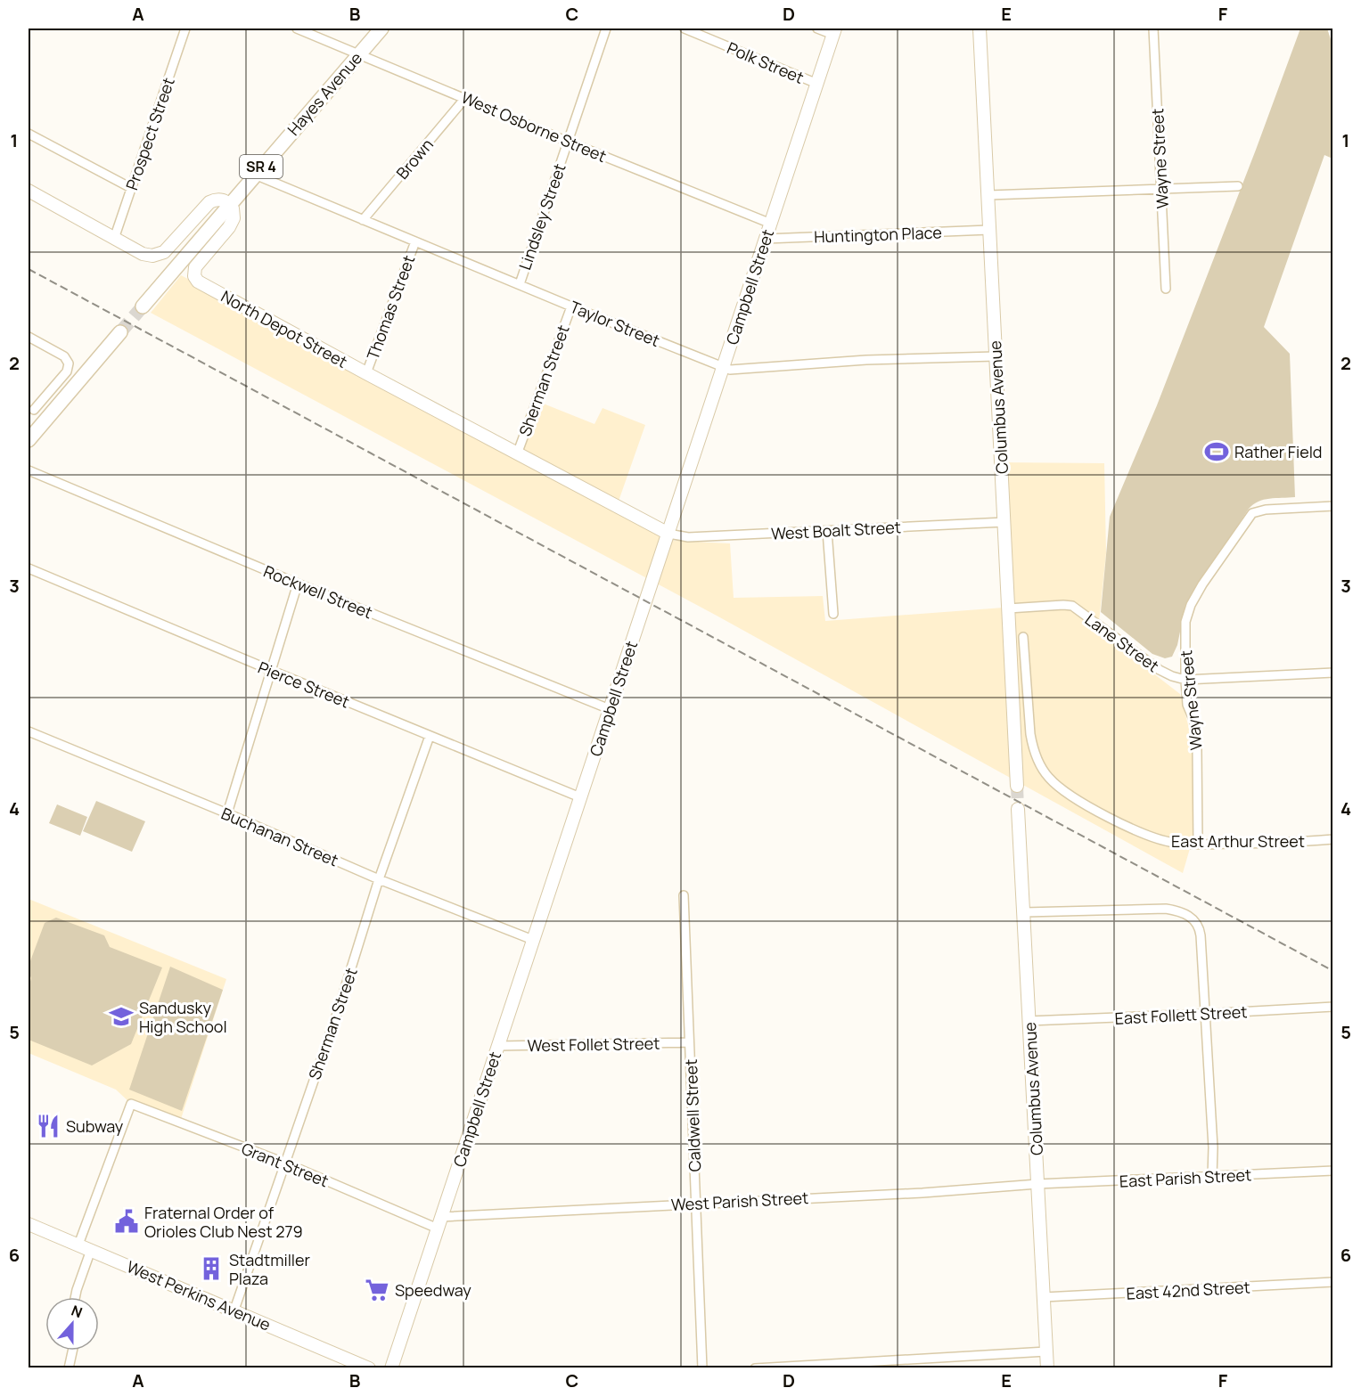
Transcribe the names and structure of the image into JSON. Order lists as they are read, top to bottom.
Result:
{
  "streets": {
    "main road": ["Hayes Avenue", "SR 4"],
    "street": [
      "Polk Street",
      "West Osborne Street",
      "Prospect Street",
      "Brown",
      "Wayne Street",
      "Lindsley Street",
      "Huntington Place",
      "Campbell Street",
      "Thomas Street",
      "Taylor Street",
      "North Depot Street",
      "Sherman Street",
      "Columbus Avenue",
      "West Boalt Street",
      "Rockwell Street",
      "Lane Street",
      "Pierce Street",
      "Buchanan Street",
      "East Arthur Street",
      "East Follett Street",
      "West Follet Street",
      "Caldwell Street",
      "Grant Street",
      "East Parish Street",
      "West Parish Street",
      "East 42nd Street",
      "West Perkins Avenue"
    ]
  },
  "crossings": [
    ["Polk Street", "Campbell Street"],
    ["Hayes Avenue", "West Osborne Street"],
    ["Hayes Avenue", "Taylor Street"],
    ["Hayes Avenue", "North Depot Street"],
    ["West Osborne Street", "Brown"],
    ["West Osborne Street", "Lindsley Street"],
    ["West Osborne Street", "Campbell Street"],
    ["Brown", "Taylor Street"],
    ["Wayne Street", "Lane Street"],
    ["Wayne Street", "East Arthur Street"],
    ["Lindsley Street", "Taylor Street"],
    ["Huntington Place", "Campbell Street"],
    ["Huntington Place", "Columbus Avenue"],
    ["Campbell Street", "Taylor Street"],
    ["Campbell Street", "North Depot Street"],
    ["Campbell Street", "West Boalt Street"],
    ["Campbell Street", "Rockwell Street"],
    ["Campbell Street", "Pierce Street"],
    ["Campbell Street", "Buchanan Street"],
    ["Campbell Street", "West Follet Street"],
    ["Campbell Street", "Grant Street"],
    ["Campbell Street", "West Parish Street"],
    ["Thomas Street", "Taylor Street"],
    ["Thomas Street", "North Depot Street"],
    ["Taylor Street", "Sherman Street"],
    ["Taylor Street", "Columbus Avenue"],
    ["North Depot Street", "Sherman Street"],
    ["North Depot Street", "West Boalt Street"],
    ["Sherman Street", "Pierce Street"],
    ["Sherman Street", "Buchanan Street"],
    ["Sherman Street", "Grant Street"],
    ["Sherman Street", "West Perkins Avenue"],
    ["Columbus Avenue", "West Boalt Street"],
    ["Columbus Avenue", "Lane Street"],
    ["Columbus Avenue", "East Follett Street"],
    ["Columbus Avenue", "East Parish Street"],
    ["Columbus Avenue", "West Parish Street"],
    ["Columbus Avenue", "East 42nd Street"],
    ["West Follet Street", "Caldwell Street"],
    ["Caldwell Street", "West Parish Street"],
    ["Grant Street", "West Parish Street"],
    ["Grant Street", "West Perkins Avenue"],
    ["East Parish Street", "West Parish Street"]
  ],
  "places": {
    "sports": ["Rather Field"],
    "school or university": ["Sandusky High School"],
    "restaurant": ["Subway"],
    "public building": ["Fraternal Order of Orioles Club Nest 279"],
    "building": ["Stadtmiller Plaza"],
    "supermarket": ["Speedway"]
  },
  "north": "top",
  "grid": {
    "columns": [
      "A",
      "B",
      "C",
      "D",
      "E",
      "F"
    ],
    "rows": [
      "1",
      "2",
      "3",
      "4",
      "5",
      "6"
    ]
  }
}
